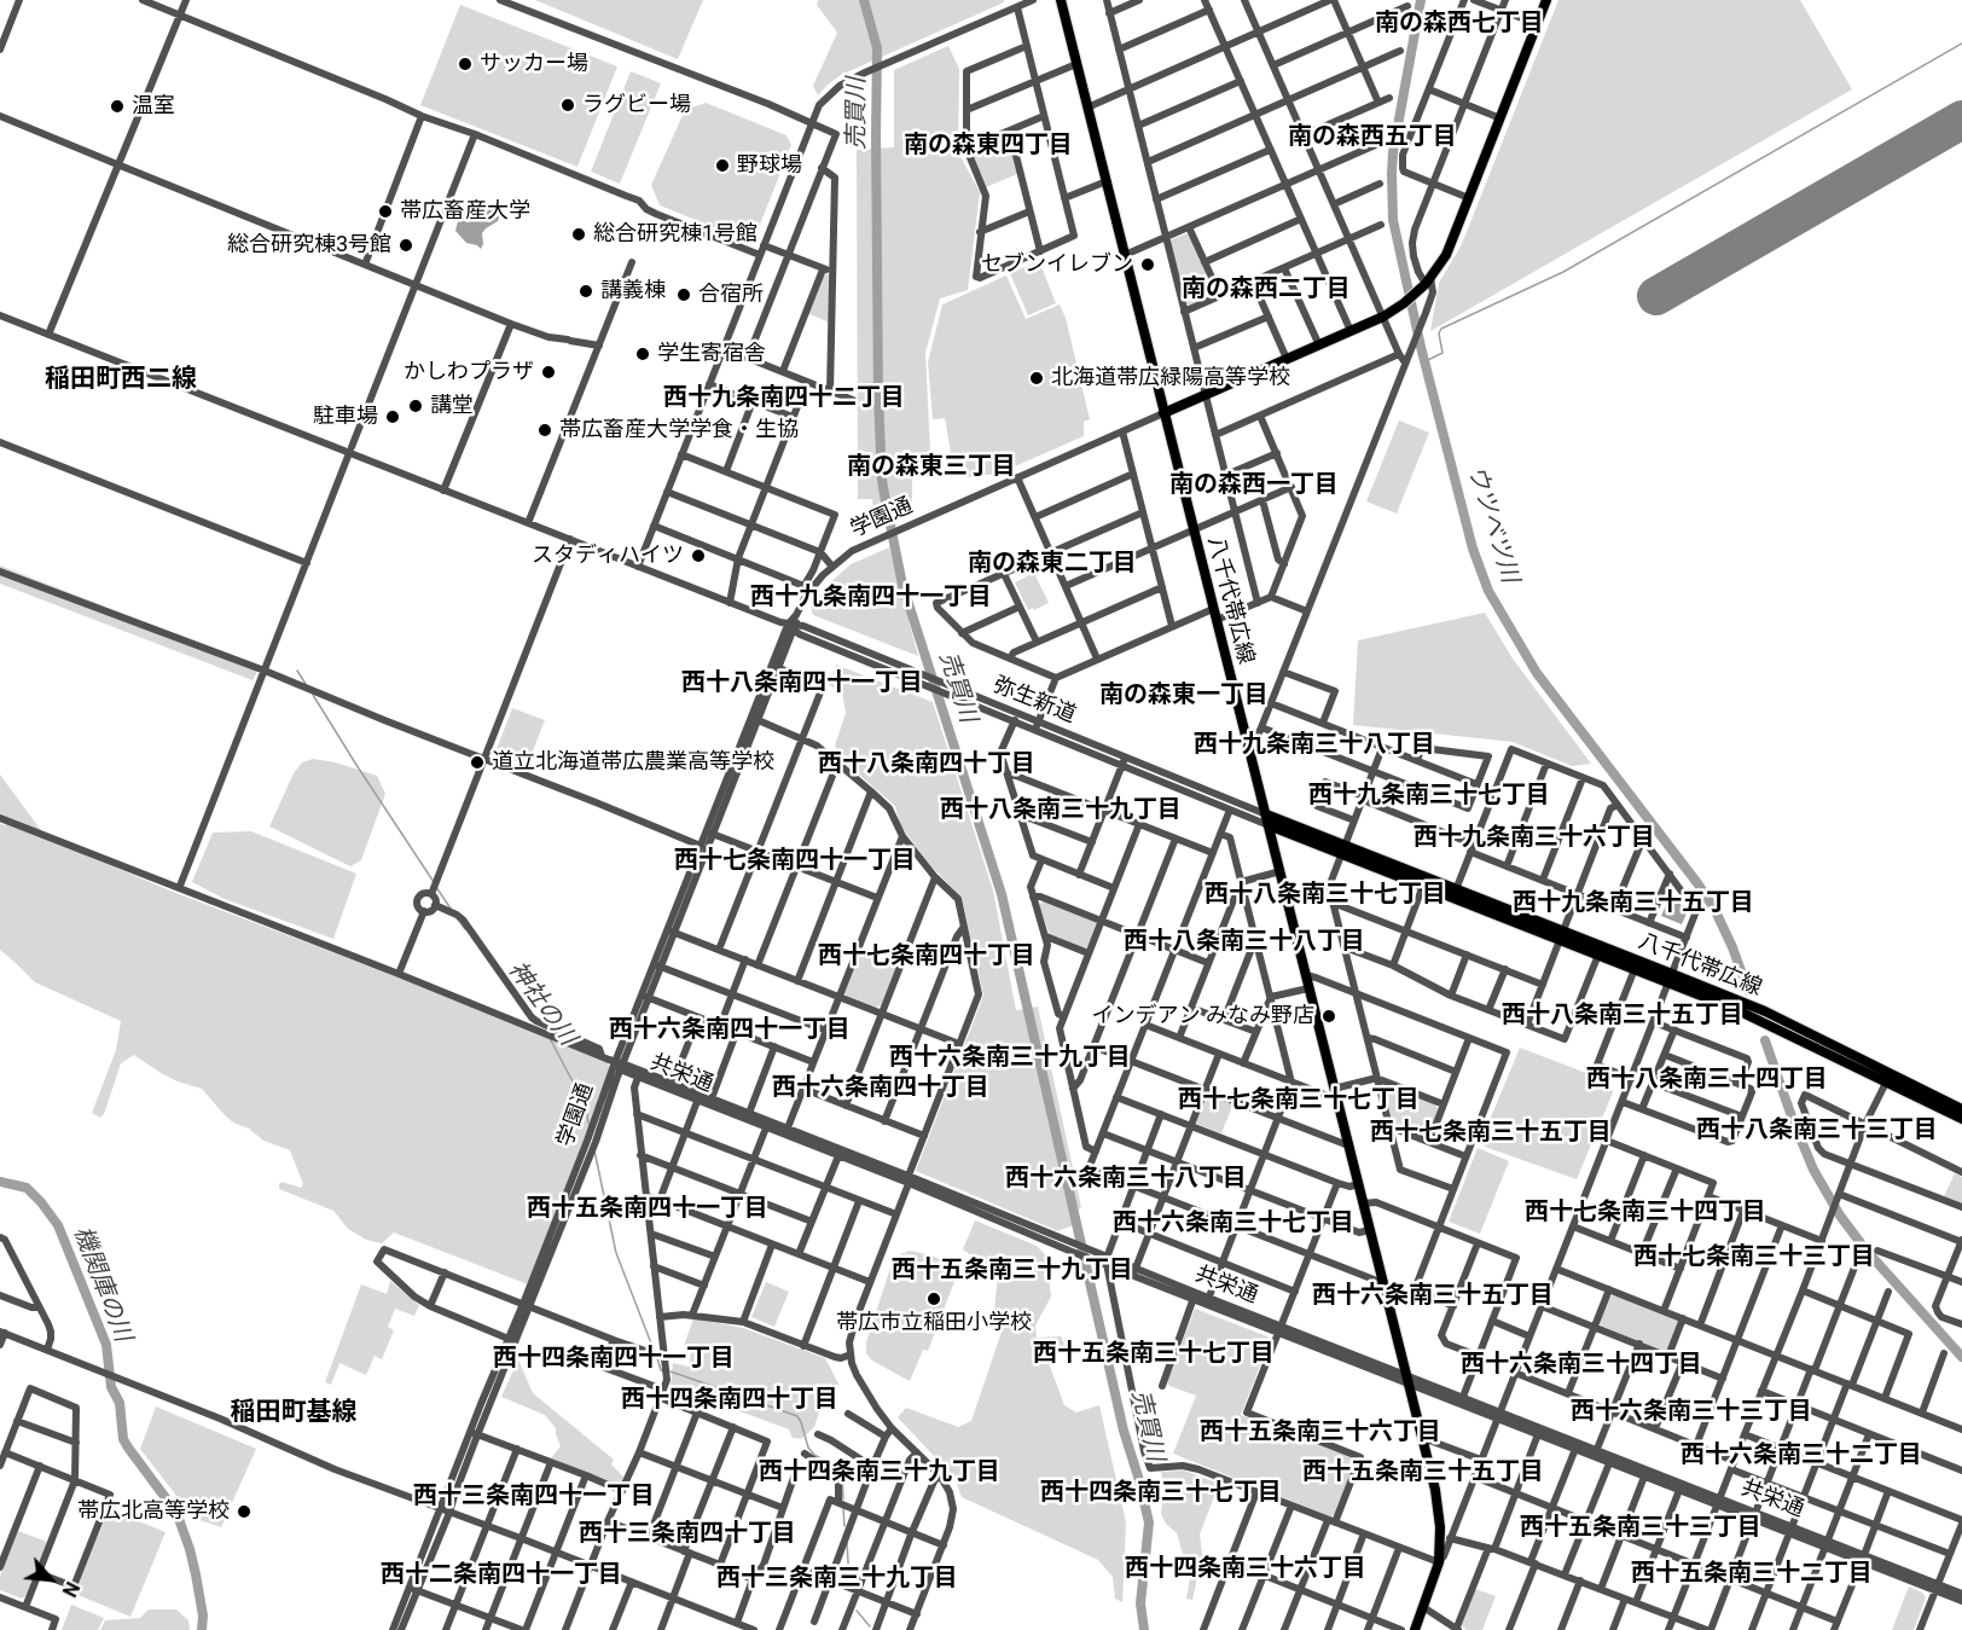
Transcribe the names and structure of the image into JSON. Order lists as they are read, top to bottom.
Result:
{
  "streets": {
    "main road": ["八千代帯広線"],
    "street": ["学園通", "弥生新道", "共栄通"]
  },
  "crossings": [
    ["学園通", "八千代帯広線"],
    ["学園通", "弥生新道"],
    ["学園通", "共栄通"],
    ["八千代帯広線", "弥生新道"]
  ],
  "districts": [
    "南の森西七丁目",
    "南の森西五丁目",
    "南の森東四丁目",
    "南の森西二丁目",
    "稲田町西二線",
    "西十九条南四十二丁目",
    "南の森東三丁目",
    "南の森西一丁目",
    "南の森東二丁目",
    "西十九条南四十一丁目",
    "西十八条南四十一丁目",
    "南の森東一丁目",
    "西十九条南三十八丁目",
    "西十八条南四十丁目",
    "西十九条南三十七丁目",
    "西十八条南三十九丁目",
    "西十九条南三十六丁目",
    "西十七条南四十一丁目",
    "西十八条南三十七丁目",
    "西十九条南三十五丁目",
    "西十八条南三十八丁目",
    "西十七条南四十丁目",
    "西十八条南三十五丁目",
    "西十六条南四十一丁目",
    "西十六条南三十九丁目",
    "西十八条南三十四丁目",
    "西十六条南四十丁目",
    "西十七条南三十七丁目",
    "西十八条南三十三丁目",
    "西十七条南三十五丁目",
    "西十六条南三十八丁目",
    "西十五条南四十一丁目",
    "西十七条南三十四丁目",
    "西十六条南三十七丁目",
    "西十七条南三十三丁目",
    "西十五条南三十九丁目",
    "西十六条南三十五丁目",
    "西十五条南三十七丁目",
    "西十四条南四十一丁目",
    "西十六条南三十四丁目",
    "西十四条南四十丁目",
    "西十六条南三十三丁目",
    "稲田町基線",
    "西十五条南三十六丁目",
    "西十六条南三十二丁目",
    "西十四条南三十九丁目",
    "西十五条南三十五丁目",
    "西十四条南三十七丁目",
    "西十三条南四十一丁目",
    "西十五条南三十三丁目",
    "西十三条南四十丁目",
    "西十四条南三十六丁目",
    "西十五条南三十二丁目",
    "西十二条南四十一丁目",
    "西十三条南三十九丁目"
  ],
  "water": [
    "売買川",
    "ウツベツ川",
    "神社の川",
    "機関庫の川"
  ],
  "places": [
    "サッカー場",
    "ラグビー場",
    "温室",
    "野球場",
    "帯広畜産大学",
    "総合研究棟1号館",
    "総合研究棟3号館",
    "セブンイレブン",
    "講義棟",
    "合宿所",
    "学生寄宿舎",
    "かしわプラザ",
    "北海道帯広緑陽高等学校",
    "講堂",
    "駐車場",
    "帯広畜産大学学食・生協",
    "スタディハイツ",
    "道立北海道帯広農業高等学校",
    "インデアン みなみ野店",
    "帯広市立稲田小学校",
    "帯広北高等学校"
  ],
  "north": "bottom right"
}
